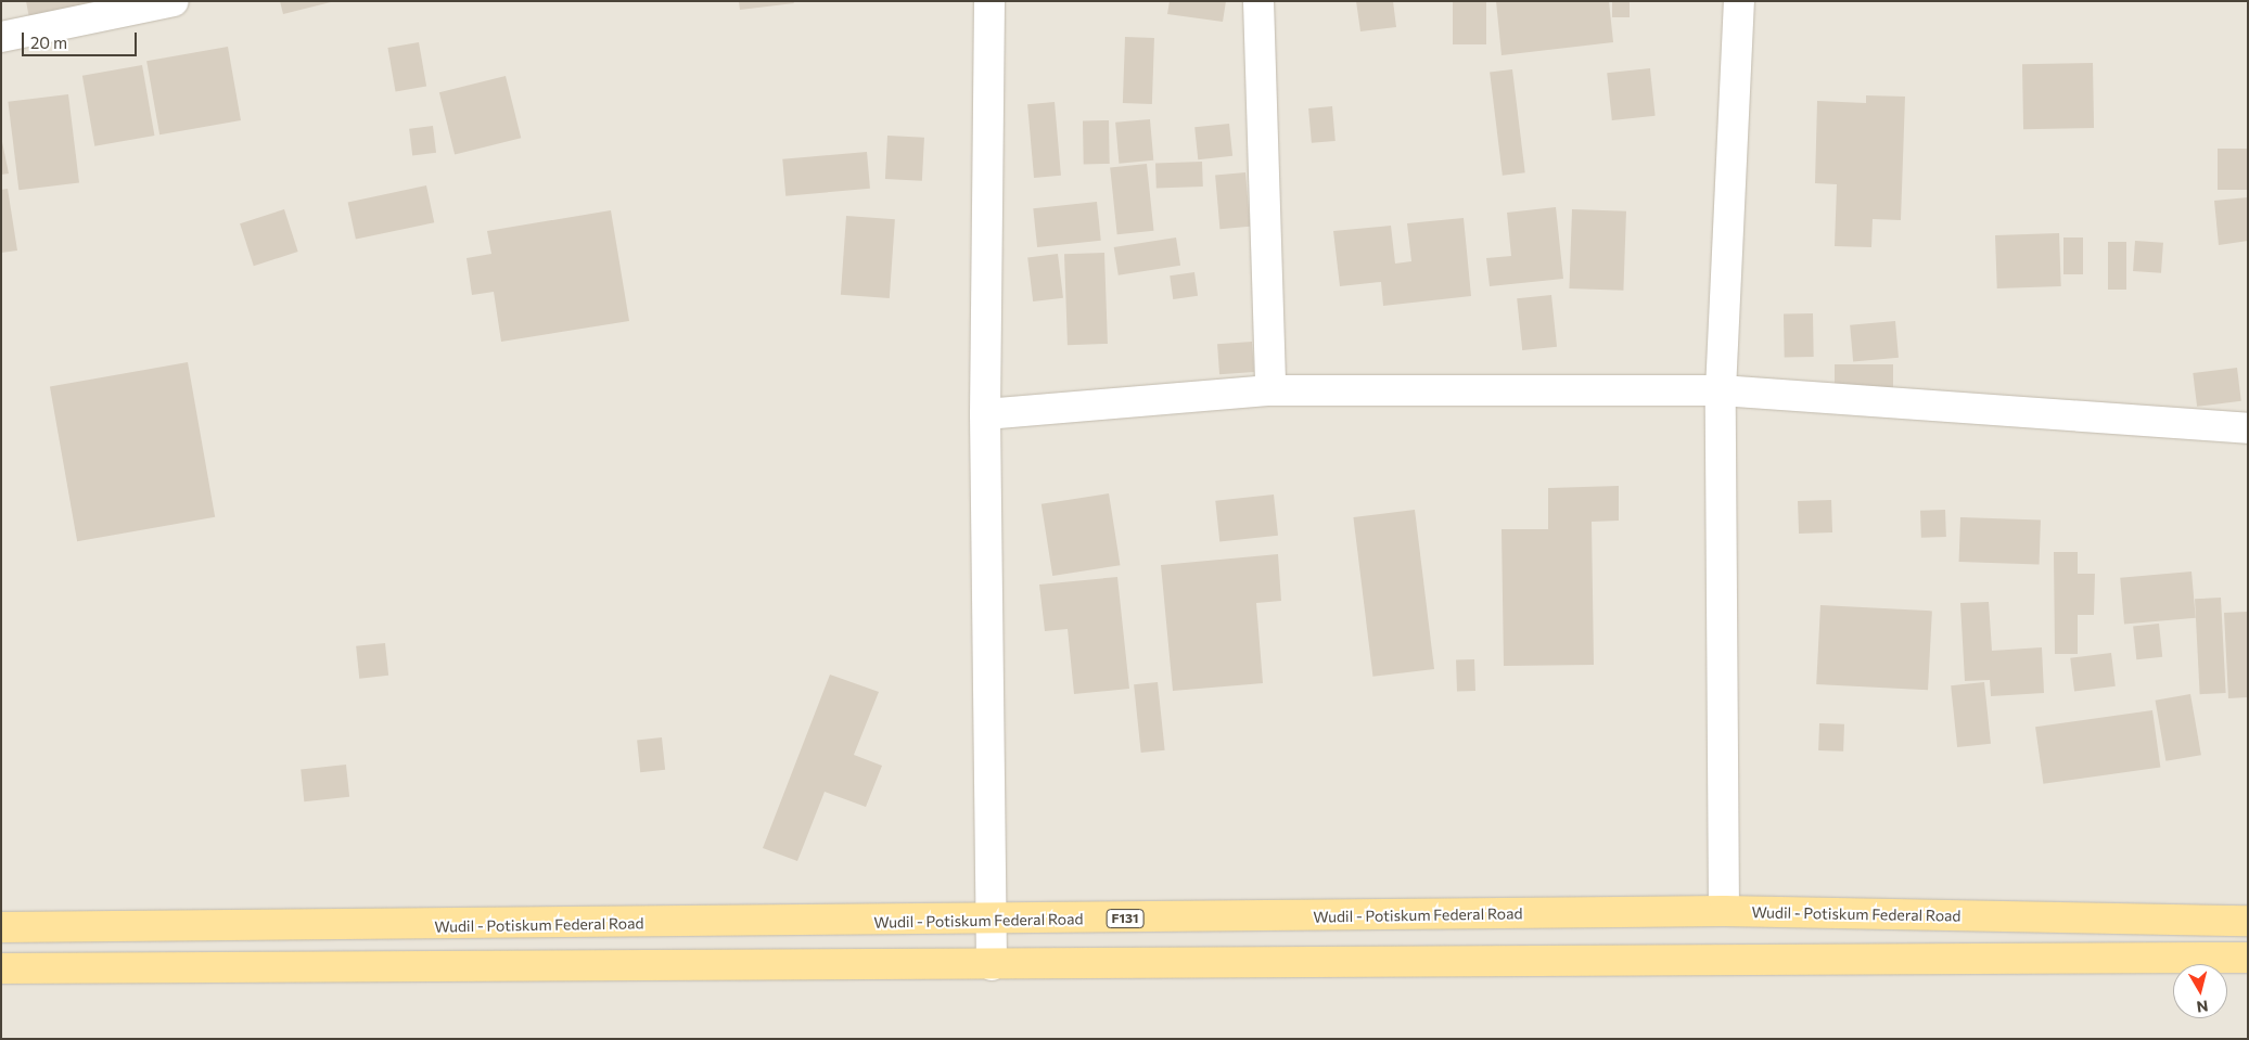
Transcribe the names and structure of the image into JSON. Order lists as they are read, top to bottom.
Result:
{
  "streets": {
    "main road": ["Wudil - Potiskum Federal Road", "F131"]
  },
  "scale_bar": "20 m",
  "north": "bottom"
}
